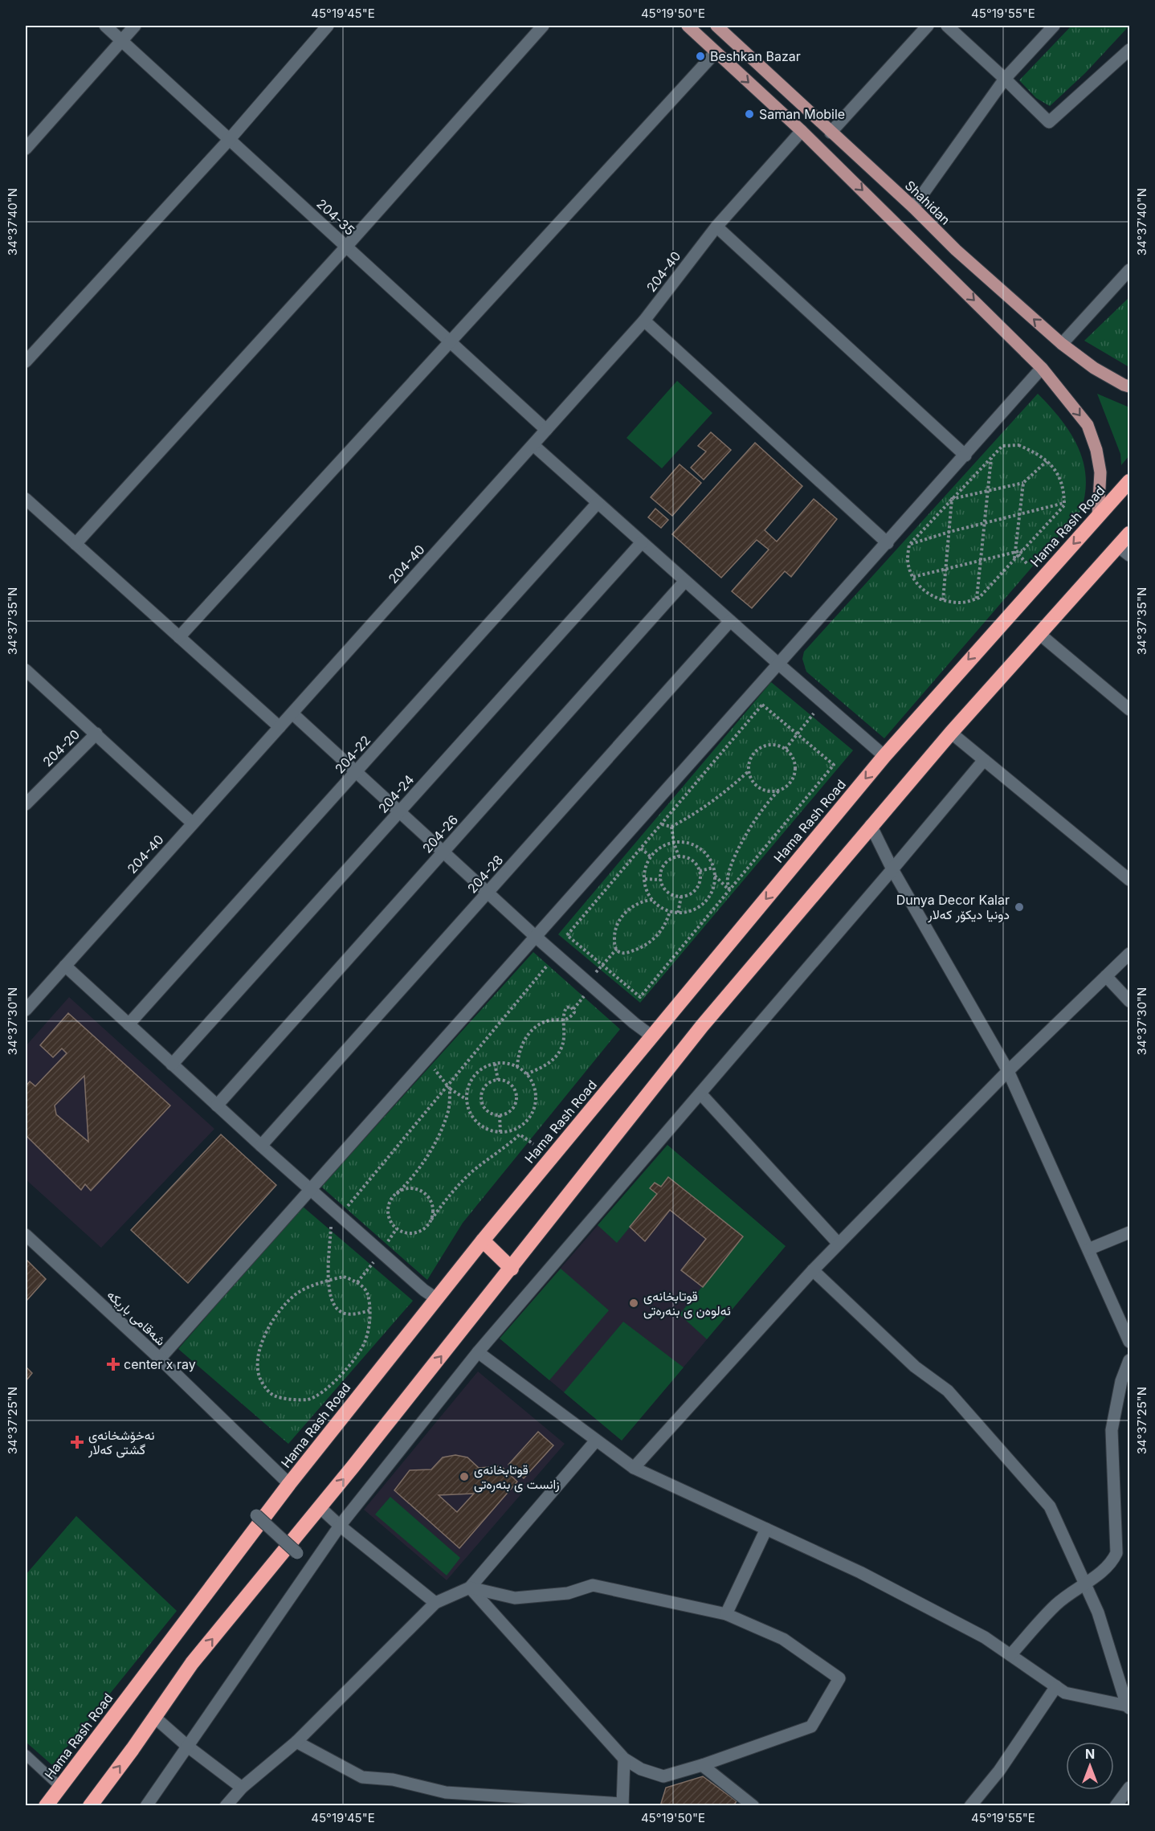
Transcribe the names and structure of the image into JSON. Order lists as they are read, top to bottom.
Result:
{
  "streets": {
    "highway": ["Hama Rash Road"],
    "main road": ["Shahidan"],
    "street": [
      "204-35",
      "204-40",
      "204-20",
      "204-22",
      "204-24",
      "204-26",
      "204-28",
      "شەقامی باریکە"
    ]
  },
  "crossings": [
    ["204-35", "204-40"],
    ["Hama Rash Road", "شەقامی باریکە"]
  ],
  "places": {
    "other": [
      "Beshkan Bazar",
      "Saman Mobile",
      "Dunya Decor Kalar دونیا دیکۆر کەلار",
      "قوتابخانەی ئەلوەن ی بنەرەتی",
      "قوتابخانەی زانست ی بنەرەتی"
    ],
    "health": ["center x ray", "نەخۆشخانەی گشتی کەلار"]
  },
  "north": "top",
  "coordinates": [
    "45°19'45\"E",
    "45°19'50\"E",
    "45°19'55\"E",
    "34°37'40\"N",
    "34°37'35\"N",
    "34°37'30\"N",
    "34°37'25\"N"
  ]
}
